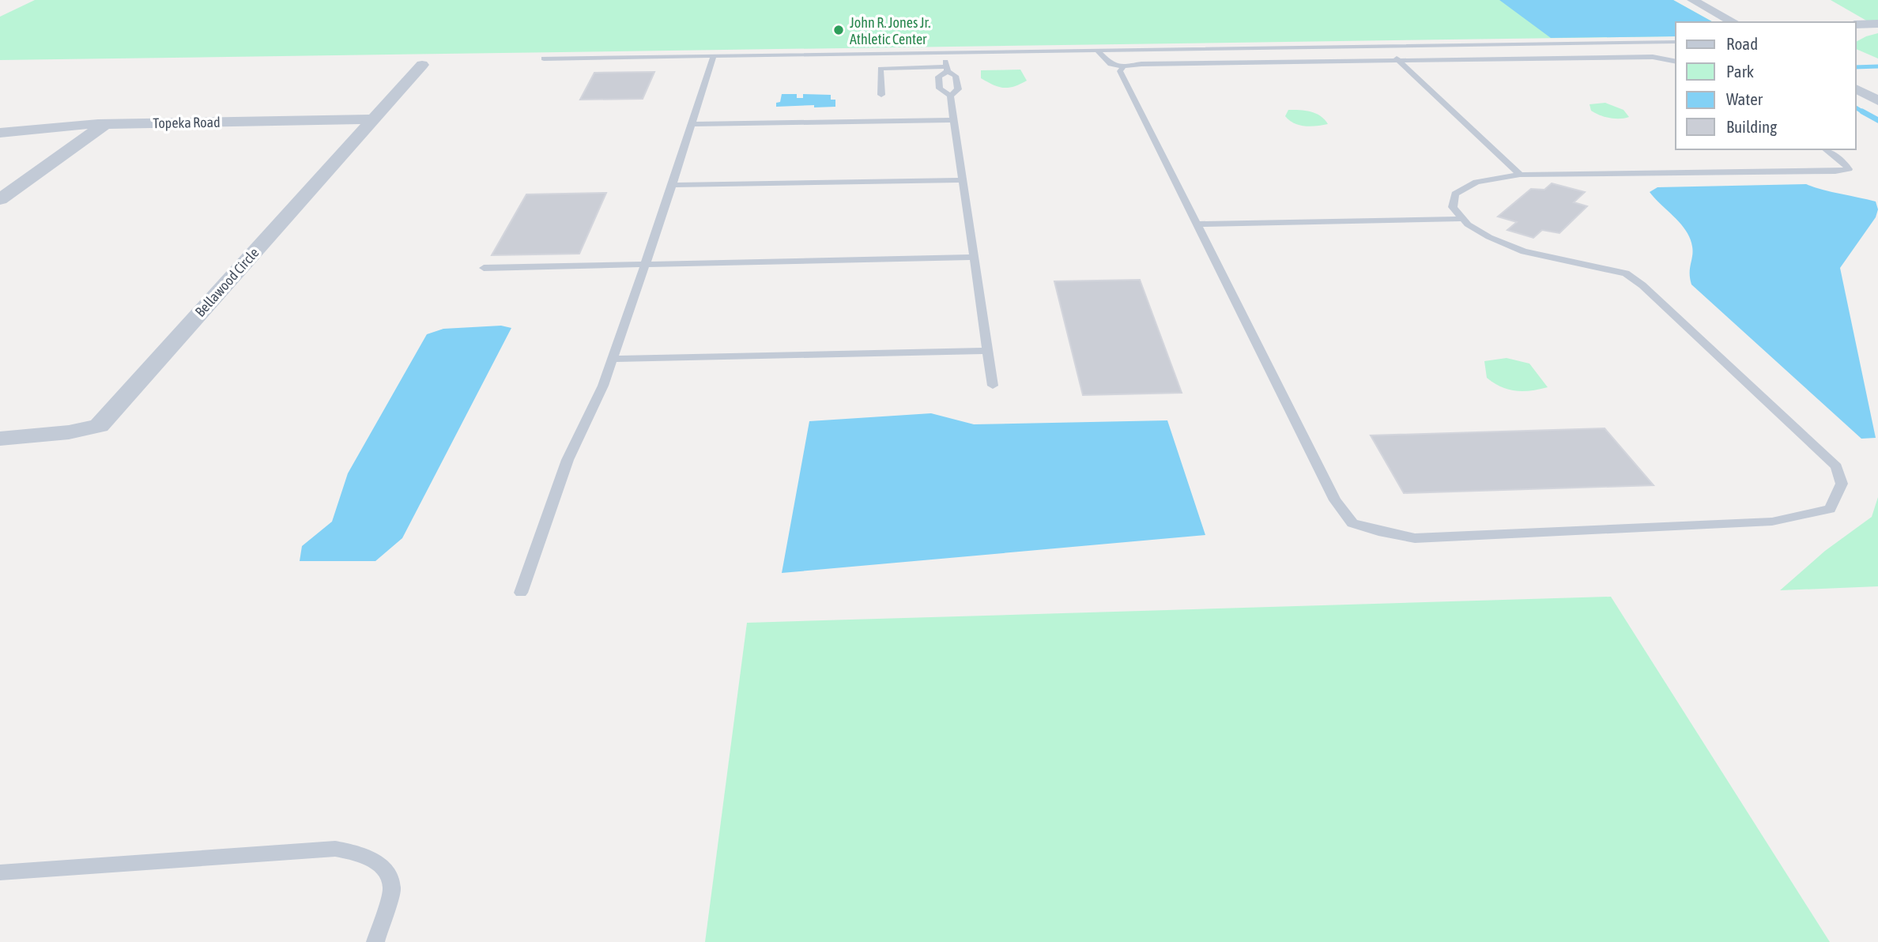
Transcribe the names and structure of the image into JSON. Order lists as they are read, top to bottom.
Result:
{
  "streets": {
    "street": ["Topeka Road", "Bellawood Circle"]
  },
  "crossings": [
    ["Topeka Road", "Bellawood Circle"]
  ],
  "places": ["John R. Jones Jr. Athletic Center"],
  "legend": [
    "Road",
    "Park",
    "Water",
    "Building"
  ]
}
